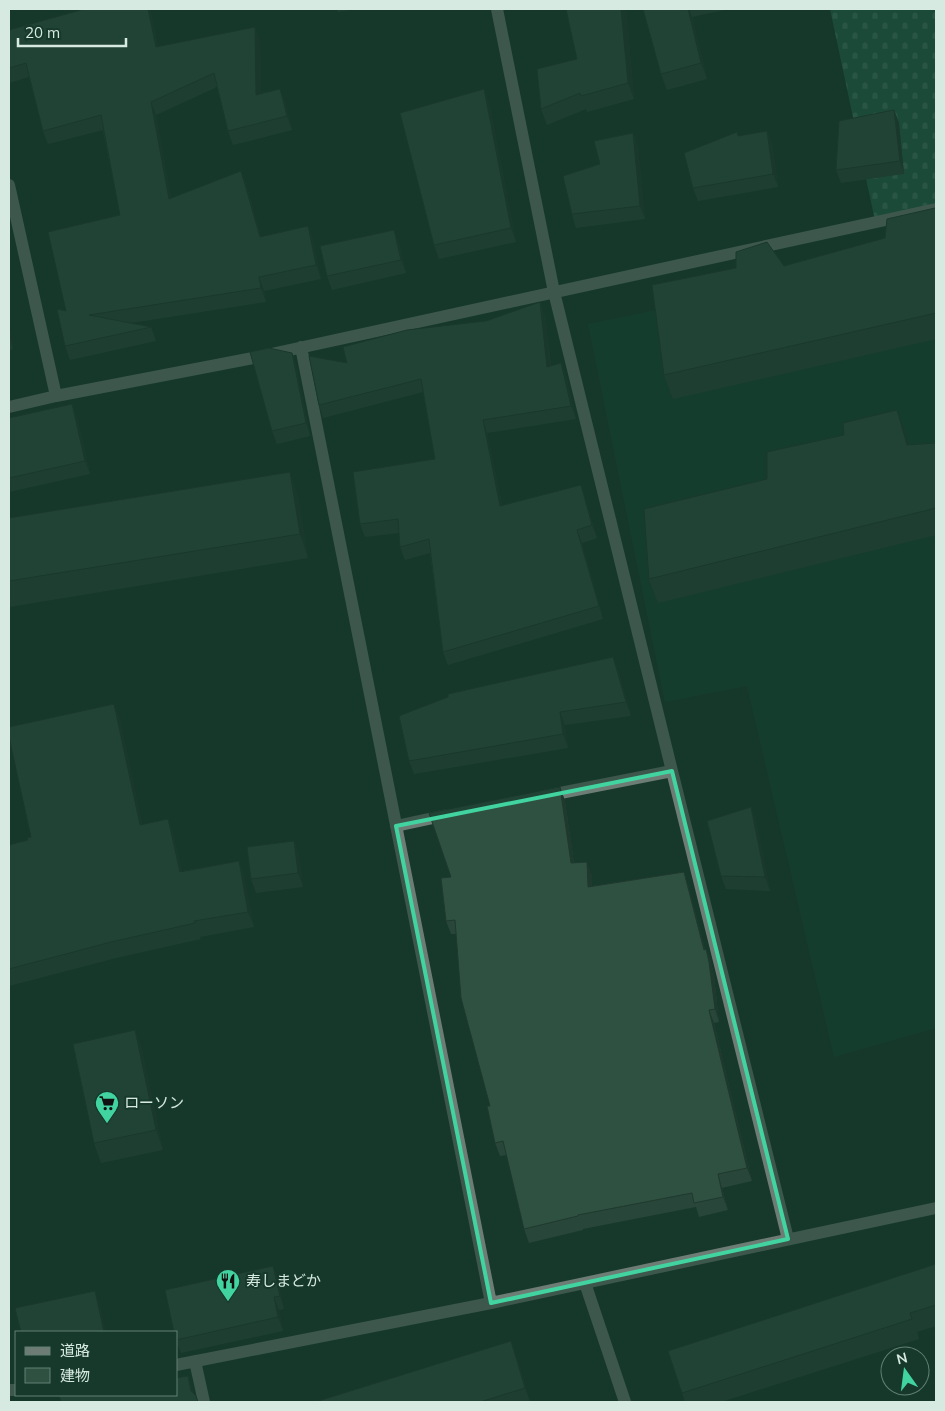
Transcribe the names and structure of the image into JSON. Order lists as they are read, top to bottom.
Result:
{
  "places": {
    "supermarket": ["ローソン"],
    "restaurant": ["寿しまどか"]
  },
  "legend": ["道路", "建物"],
  "scale_bar": "20 m",
  "north": "top"
}
